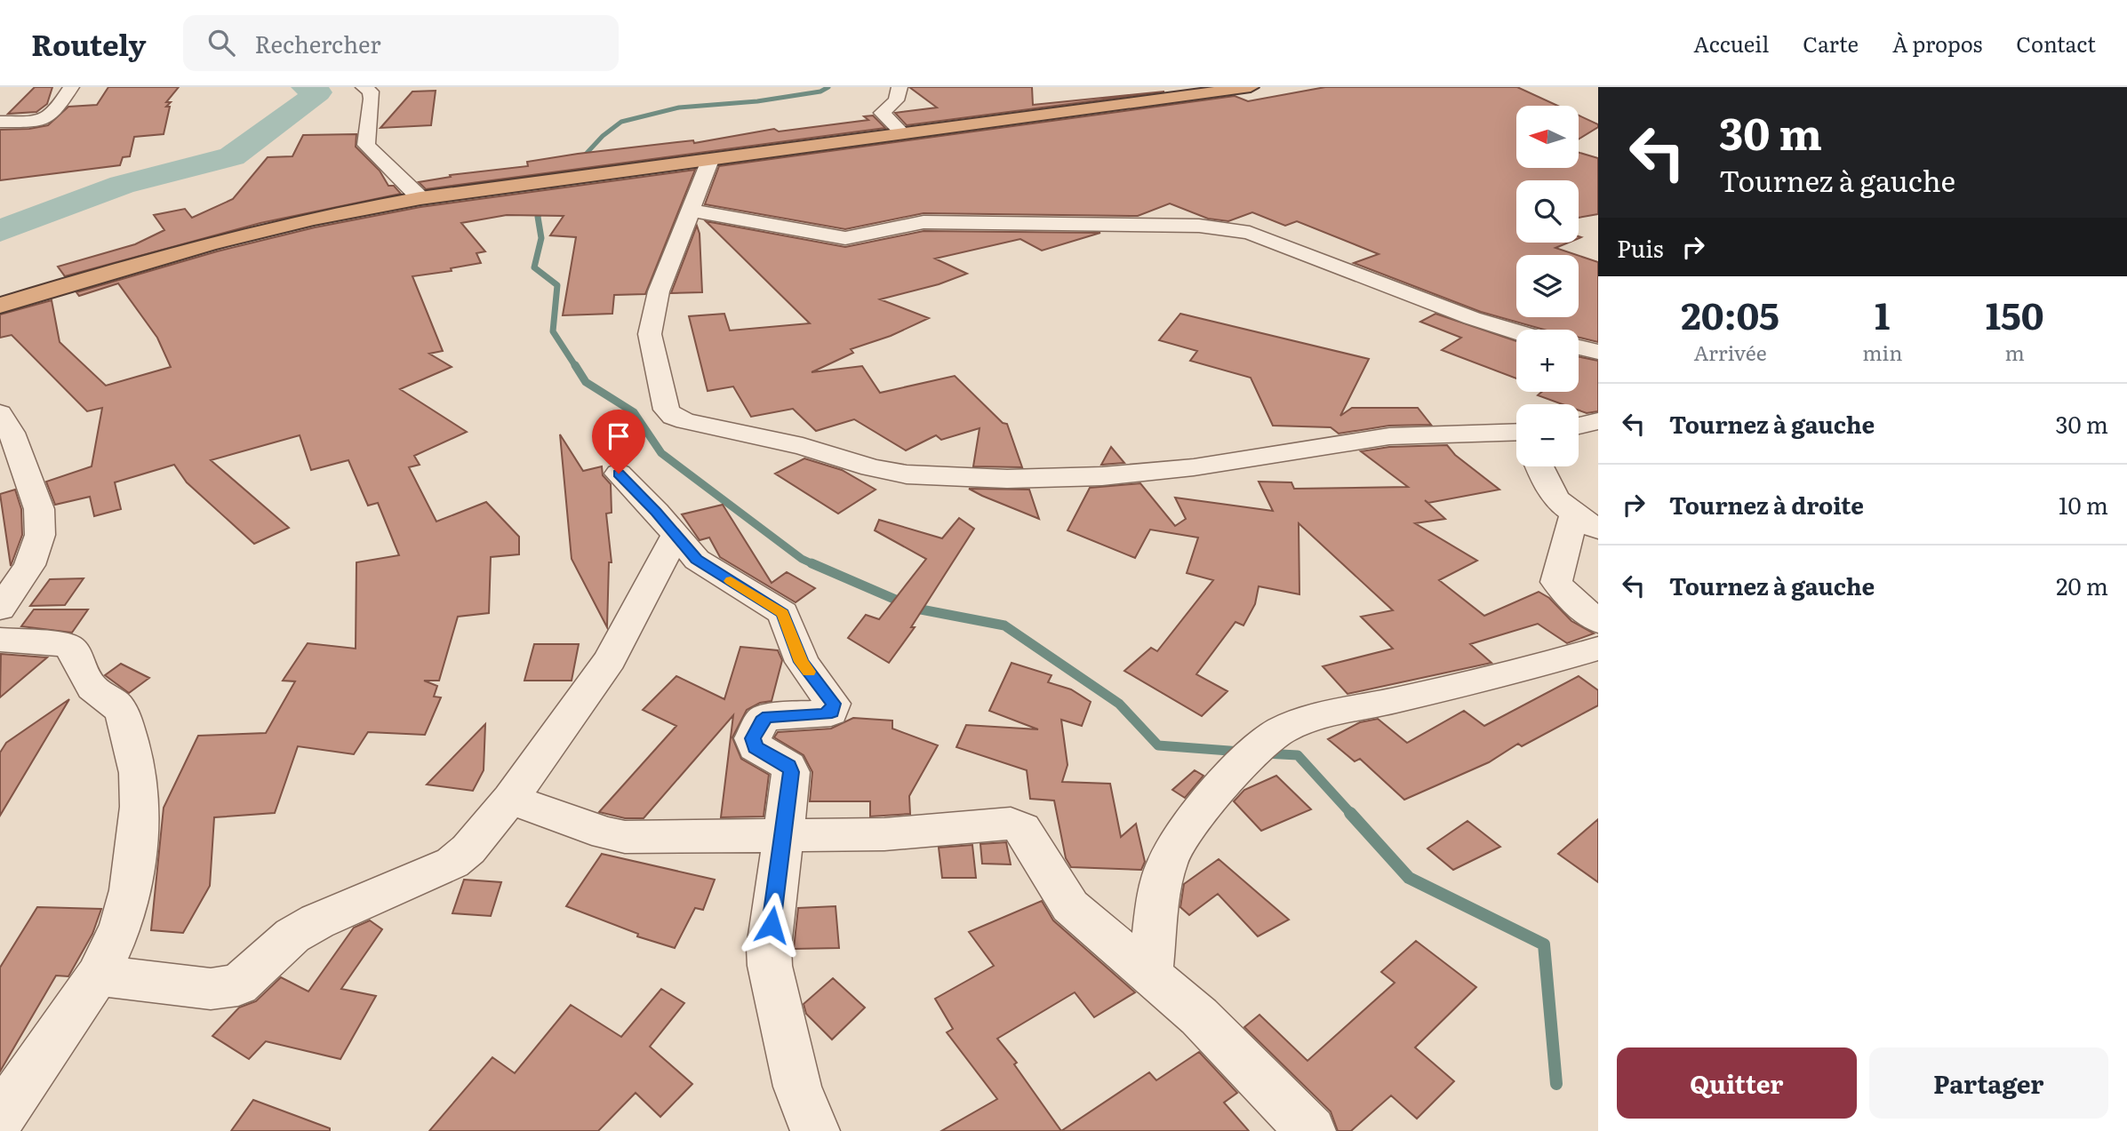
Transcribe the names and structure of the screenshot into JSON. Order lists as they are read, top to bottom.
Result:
{
  "north": "left",
  "page": {
    "header": "Routely",
    "search": "Rechercher",
    "nav": [
      "Accueil",
      "Carte",
      "À propos",
      "Contact"
    ],
    "turn": ["30 m", "Tournez à gauche"],
    "map_buttons": ["+", "−"],
    "then": "Puis",
    "eta": [
      "20:05",
      "Arrivée",
      "1",
      "min",
      "150",
      "m"
    ],
    "list": [
      {
        "name": "Tournez à gauche",
        "value": "30 m"
      },
      {
        "name": "Tournez à droite",
        "value": "10 m"
      },
      {
        "name": "Tournez à gauche",
        "value": "20 m"
      }
    ],
    "buttons": ["Quitter", "Partager"]
  }
}
